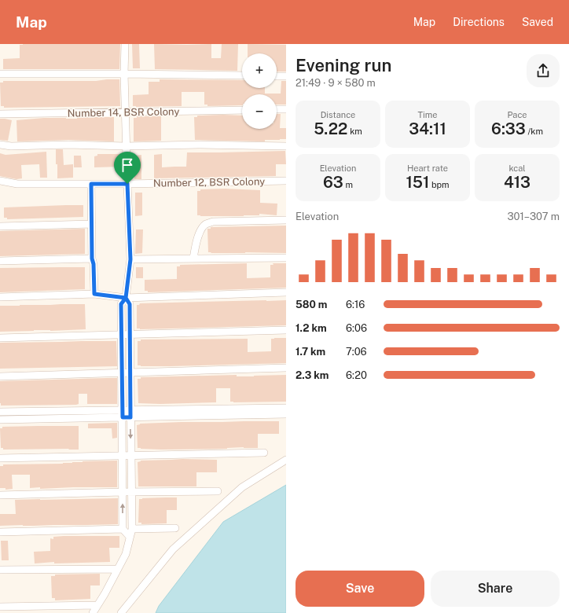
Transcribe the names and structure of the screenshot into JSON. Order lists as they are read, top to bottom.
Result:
{
  "streets": {
    "street": ["Number 14, BSR Colony", "Number 12, BSR Colony"]
  },
  "page": {
    "header": "Map",
    "nav": ["Map", "Directions", "Saved"],
    "heading": ["Evening run", "21:49 · 9 × 580 m"],
    "map_buttons": ["+", "−"],
    "stats": [
      ["Distance", "5.22 km"],
      ["Time", "34:11"],
      ["Pace", "6:33 /km"],
      ["Elevation", "63 m"],
      ["Heart rate", "151 bpm"],
      ["kcal", "413"]
    ],
    "chart": ["Elevation", "301–307 m"],
    "list": [
      {
        "name": "580 m",
        "note": "6:16"
      },
      {
        "name": "1.2 km",
        "note": "6:06"
      },
      {
        "name": "1.7 km",
        "note": "7:06"
      },
      {
        "name": "2.3 km",
        "note": "6:20"
      }
    ],
    "buttons": ["Save", "Share"]
  }
}
